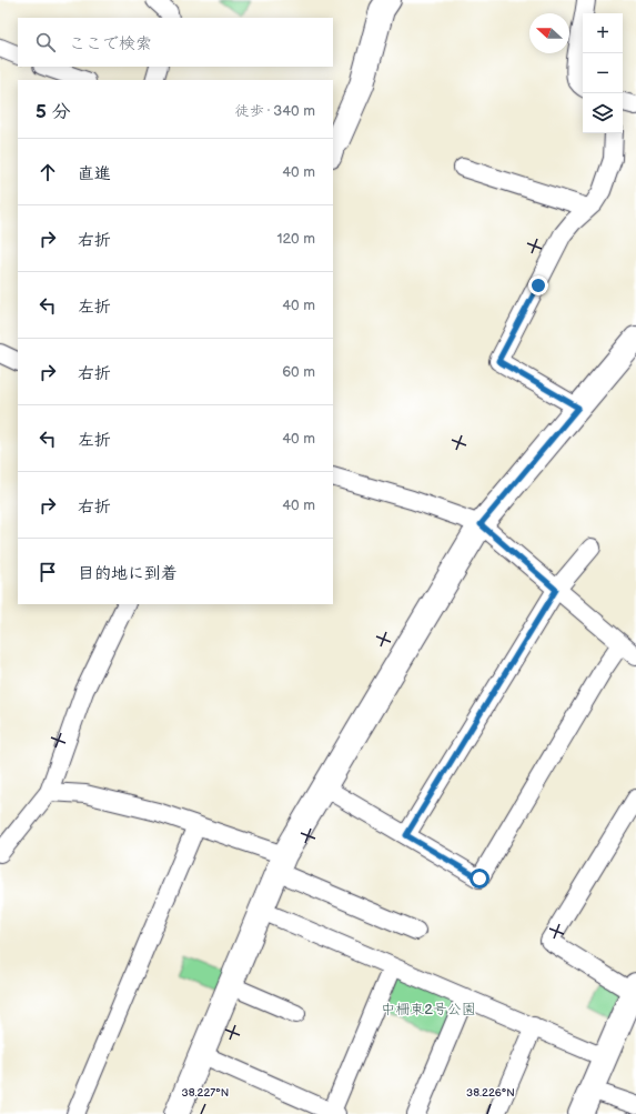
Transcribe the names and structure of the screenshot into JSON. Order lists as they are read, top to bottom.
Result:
{
  "parks": ["中柵東2号公園"],
  "north": "left",
  "page": {
    "map_buttons": ["+", "−"],
    "search": "ここで検索",
    "heading": ["5 分", "徒歩 · 340 m"],
    "list": [
      ["直進", "40 m"],
      ["右折", "120 m"],
      ["左折", "40 m"],
      ["右折", "60 m"],
      ["左折", "40 m"],
      ["右折", "40 m"],
      "目的地に到着"
    ]
  },
  "coordinates": ["38.227°N", "38.226°N"]
}
